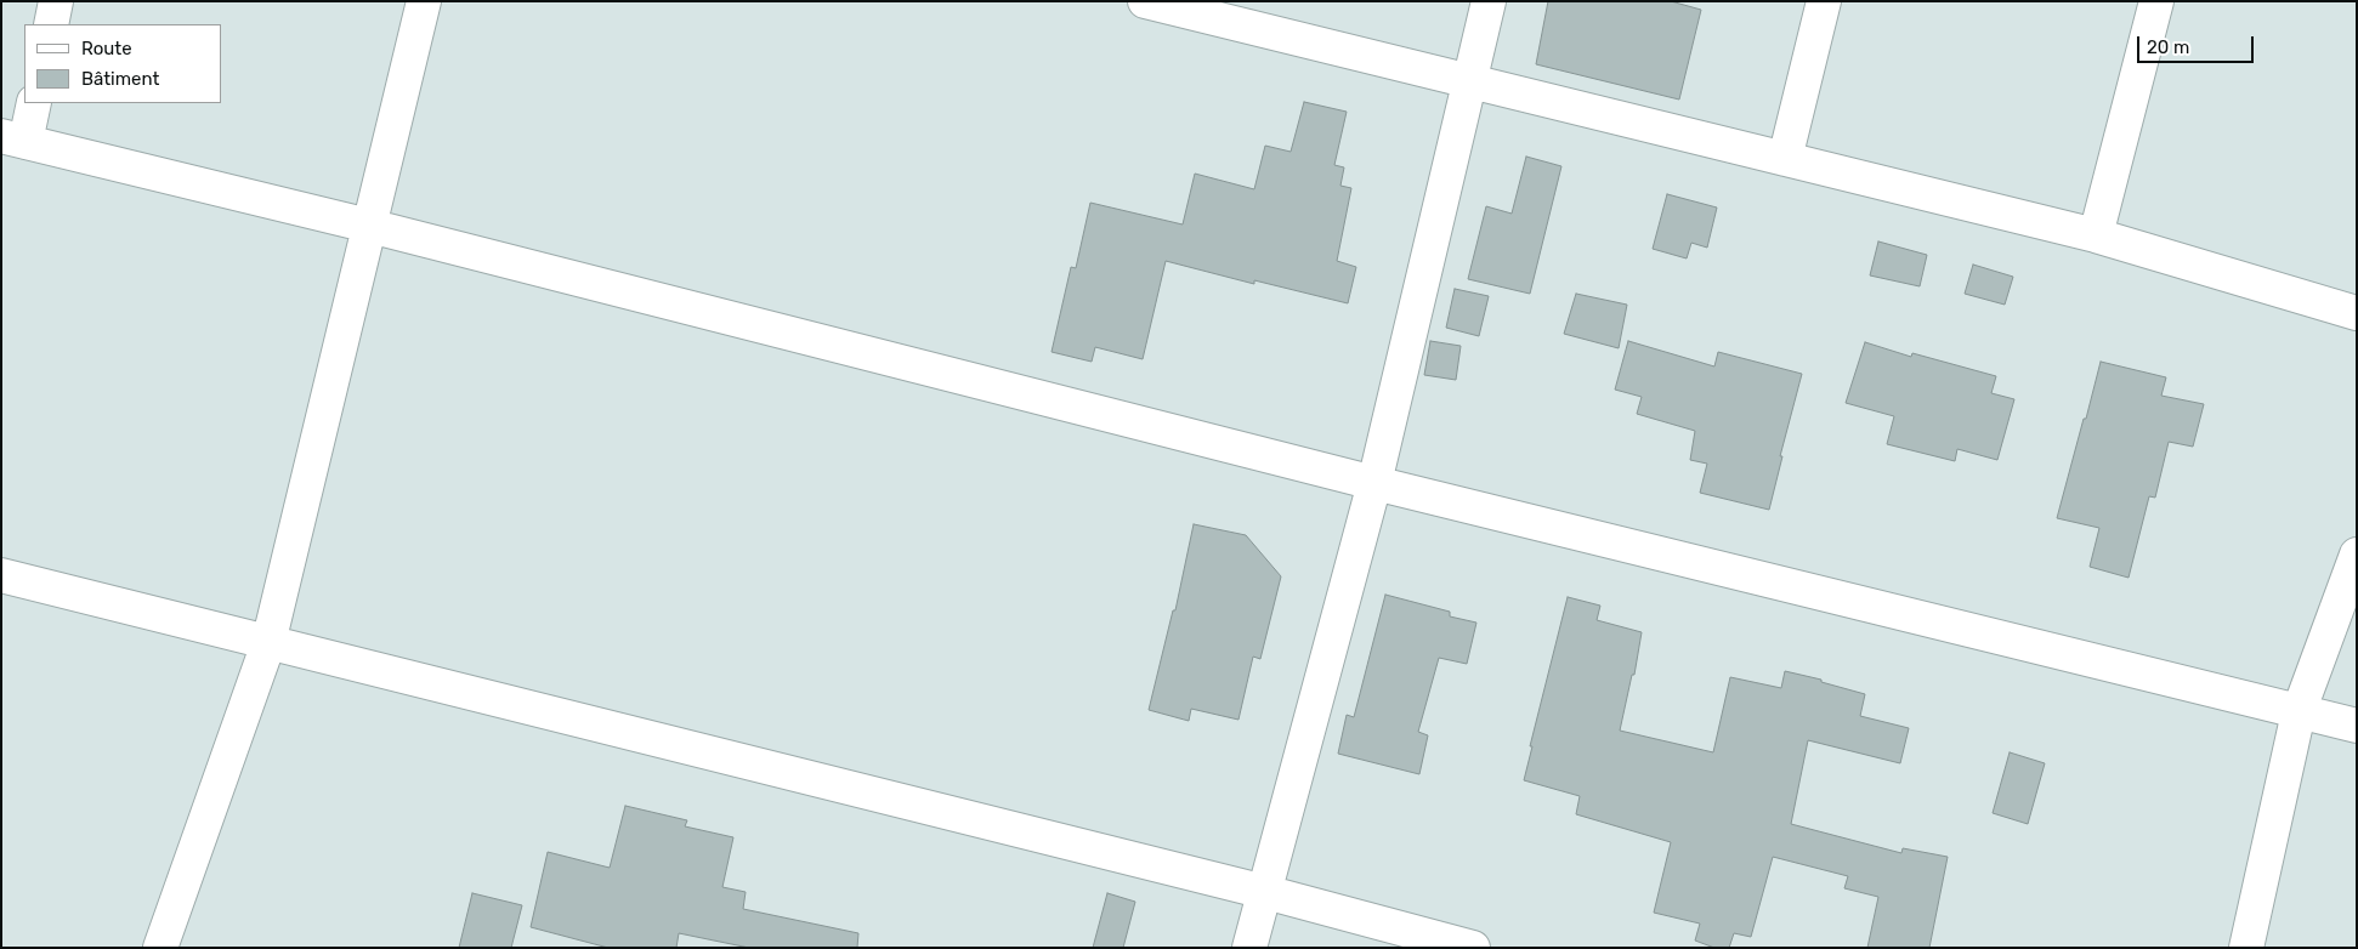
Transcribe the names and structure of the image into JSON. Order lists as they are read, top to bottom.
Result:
{
  "legend": ["Route", "Bâtiment"],
  "scale_bar": "20 m"
}
